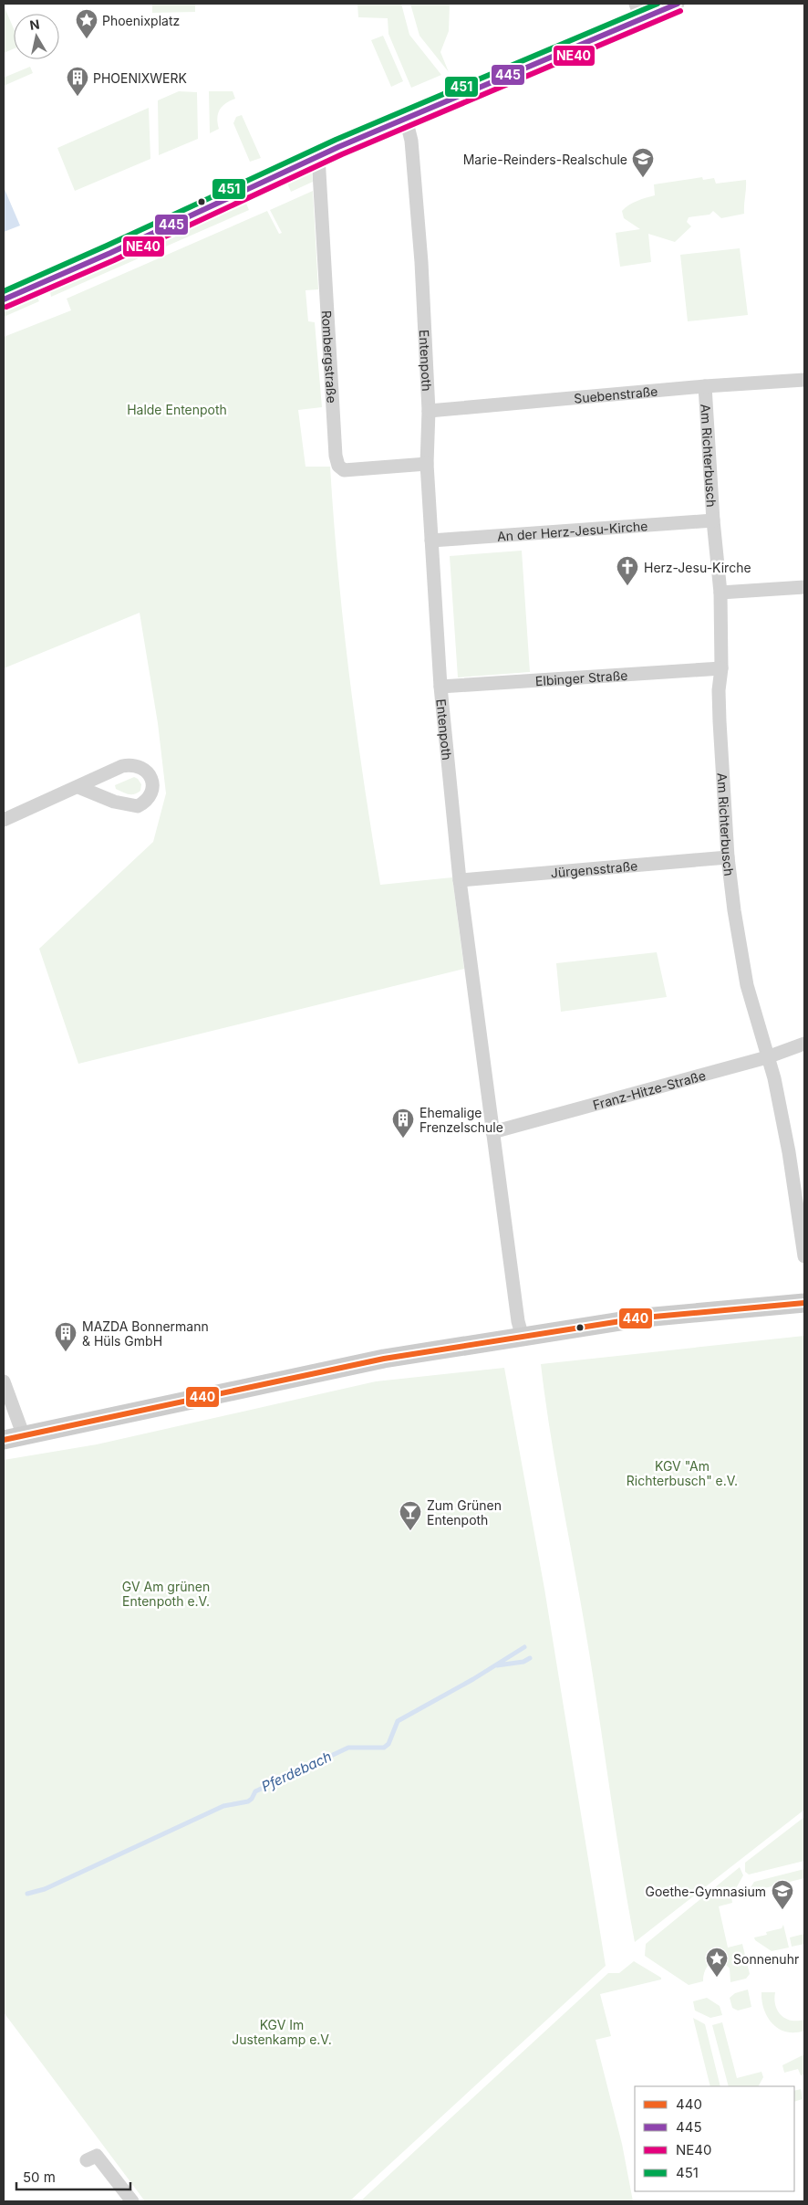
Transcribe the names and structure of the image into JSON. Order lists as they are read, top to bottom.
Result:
{
  "streets": {
    "street": [
      "Rombergstraße",
      "Entenpoth",
      "Suebenstraße",
      "Am Richterbusch",
      "An der Herz-Jesu-Kirche",
      "Elbinger Straße",
      "Jürgensstraße",
      "Franz-Hitze-Straße"
    ]
  },
  "crossings": [
    ["Rombergstraße", "Entenpoth"],
    ["Entenpoth", "Suebenstraße"],
    ["Entenpoth", "An der Herz-Jesu-Kirche"],
    ["Entenpoth", "Elbinger Straße"],
    ["Entenpoth", "Jürgensstraße"],
    ["Entenpoth", "Franz-Hitze-Straße"],
    ["Suebenstraße", "Am Richterbusch"],
    ["Am Richterbusch", "An der Herz-Jesu-Kirche"],
    ["Am Richterbusch", "Elbinger Straße"],
    ["Am Richterbusch", "Jürgensstraße"],
    ["Am Richterbusch", "Franz-Hitze-Straße"]
  ],
  "water": ["Pferdebach"],
  "parks": [
    "Halde Entenpoth",
    "KGV \"Am Richterbusch\" e.V.",
    "GV Am grünen Entenpoth e.V.",
    "KGV Im Justenkamp e.V."
  ],
  "places": {
    "place": ["Phoenixplatz", "Sonnenuhr"],
    "building": ["PHOENIXWERK", "Ehemalige Frenzelschule", "MAZDA Bonnermann & Hüls GmbH"],
    "school or university": ["Marie-Reinders-Realschule", "Goethe-Gymnasium"],
    "church": ["Herz-Jesu-Kirche"],
    "bar": ["Zum Grünen Entenpoth"]
  },
  "lines": [
    "transit line 445",
    "transit line 451",
    "transit line NE40",
    "transit line 440"
  ],
  "legend": [
    "440",
    "445",
    "NE40",
    "451"
  ],
  "scale_bar": "50 m",
  "north": "top"
}
